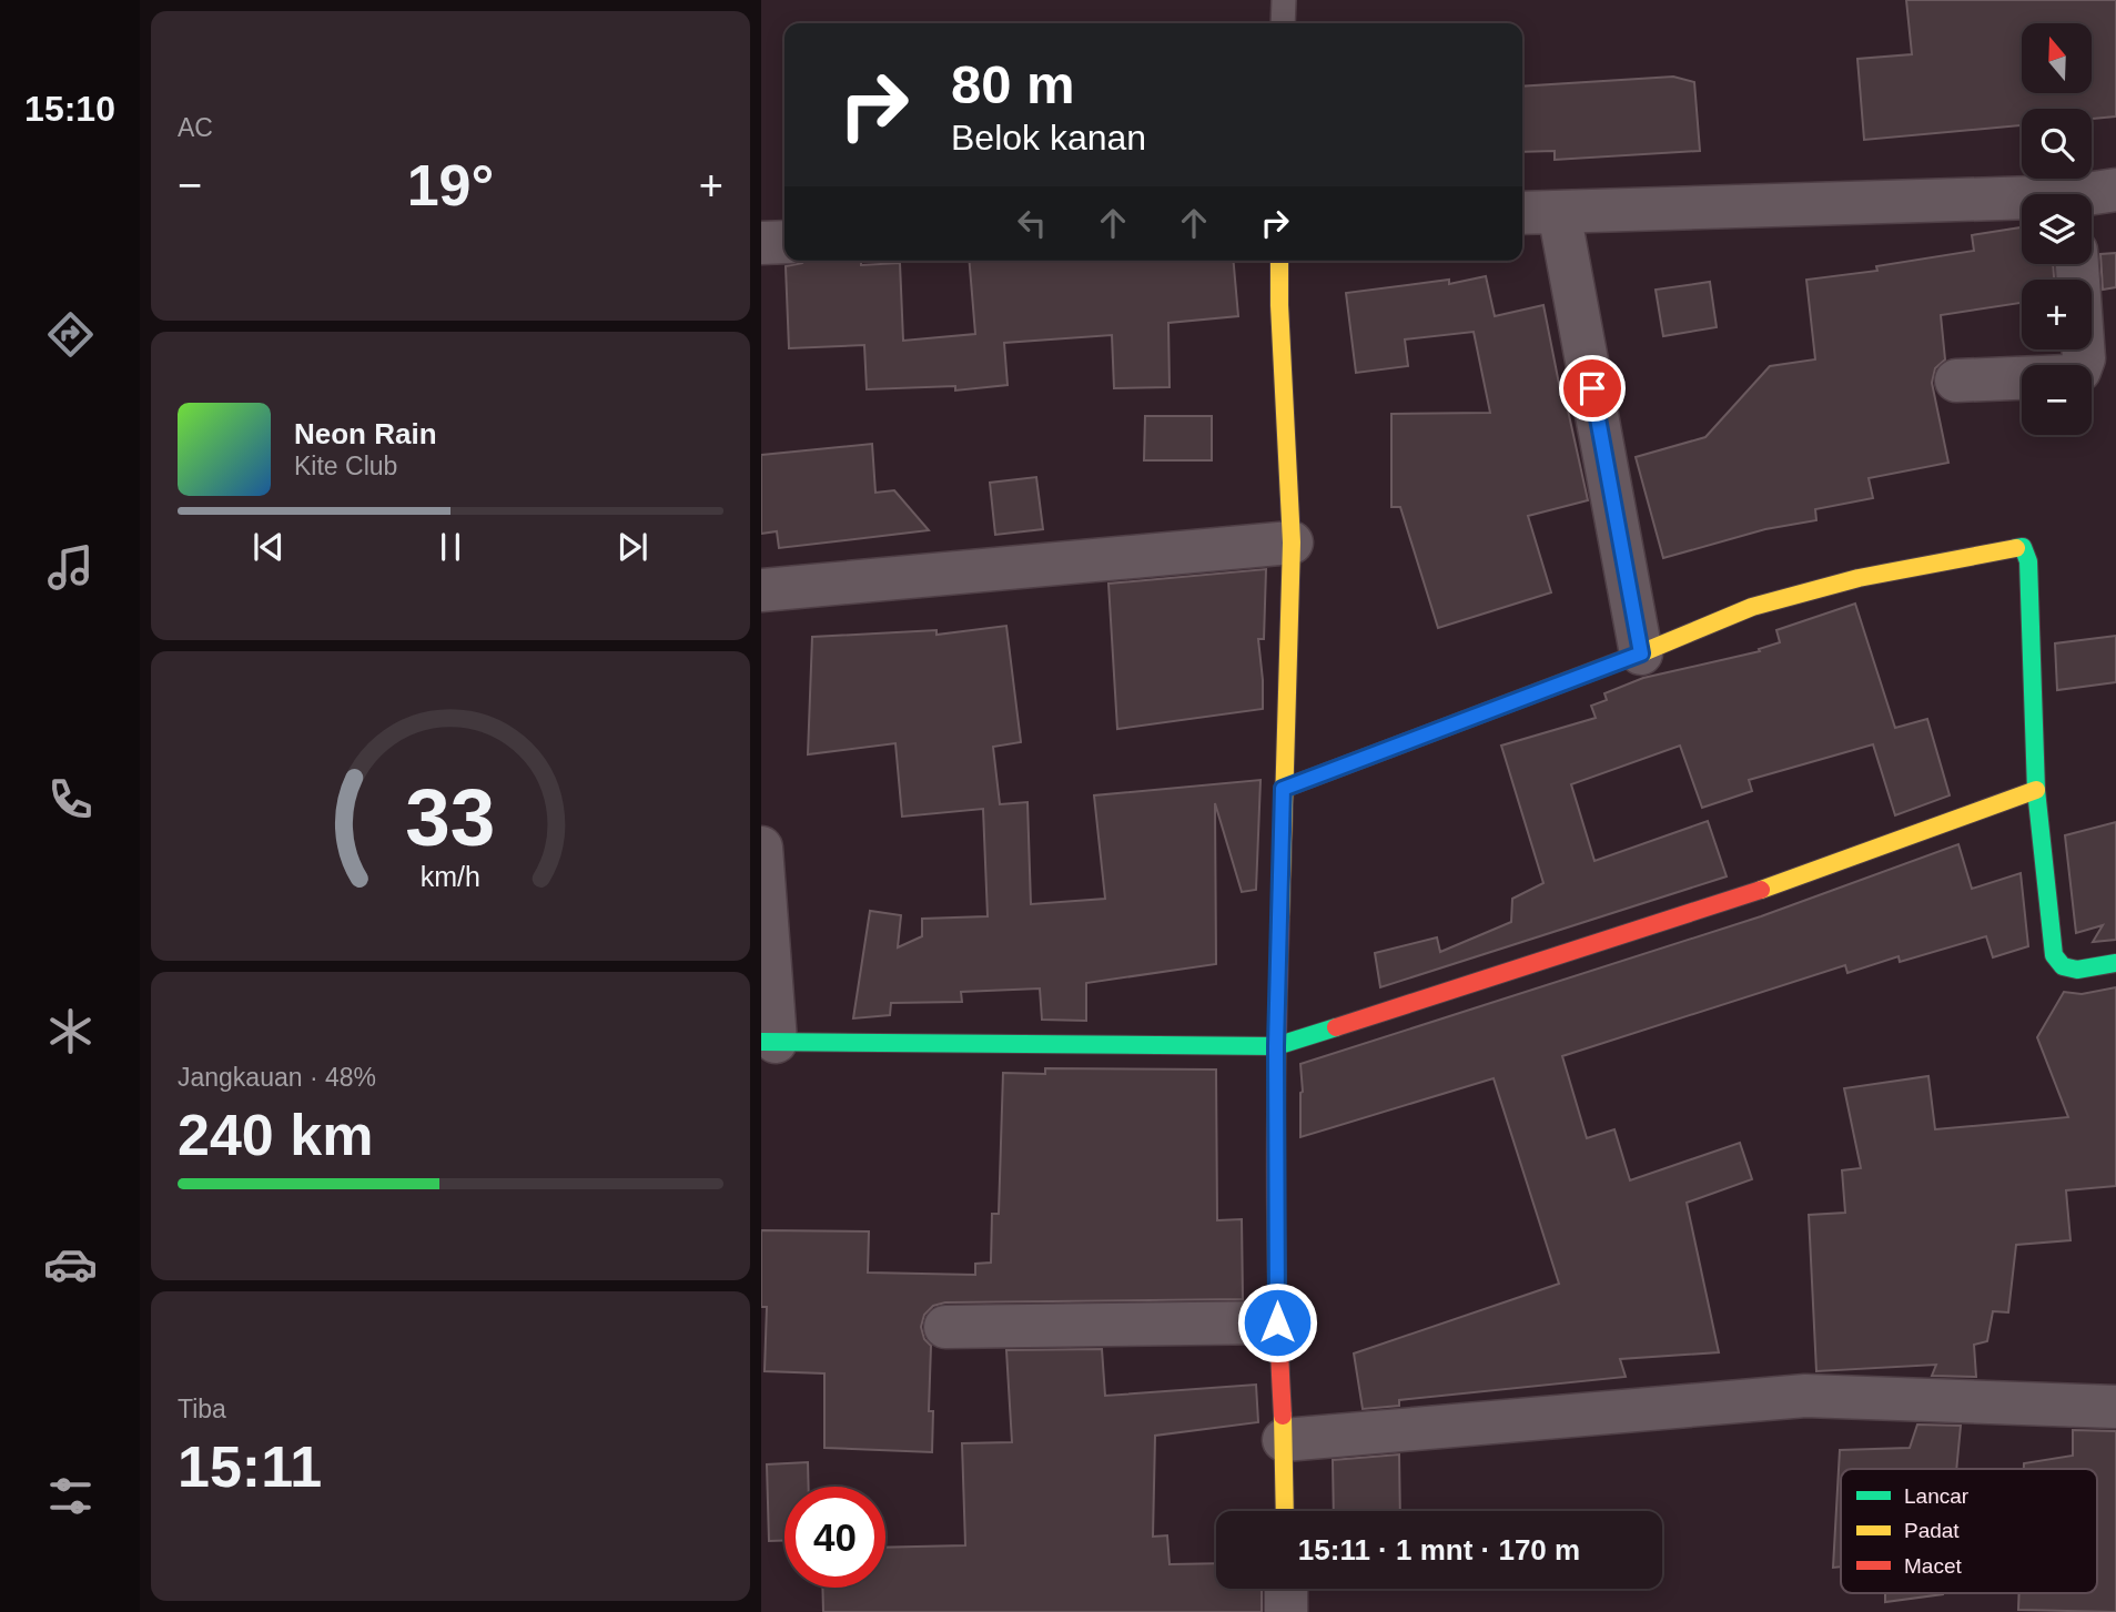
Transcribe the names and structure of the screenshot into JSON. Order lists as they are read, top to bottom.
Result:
{
  "legend": ["Lancar", "Padat", "Macet"],
  "north": "top",
  "page": {
    "tabs": "15:10",
    "tile": [
      "AC",
      ["Jangkauan · 48%", "240 km"],
      ["Tiba", "15:11"]
    ],
    "map_buttons": ["+", "−"],
    "turn": ["80 m", "Belok kanan"],
    "heat": ["−", "19°", "+"],
    "song": ["Neon Rain", "Kite Club"],
    "limit": "40",
    "trip": "15:11 · 1 mnt · 170 m",
    "gauge": ["33", "km/h"]
  }
}
